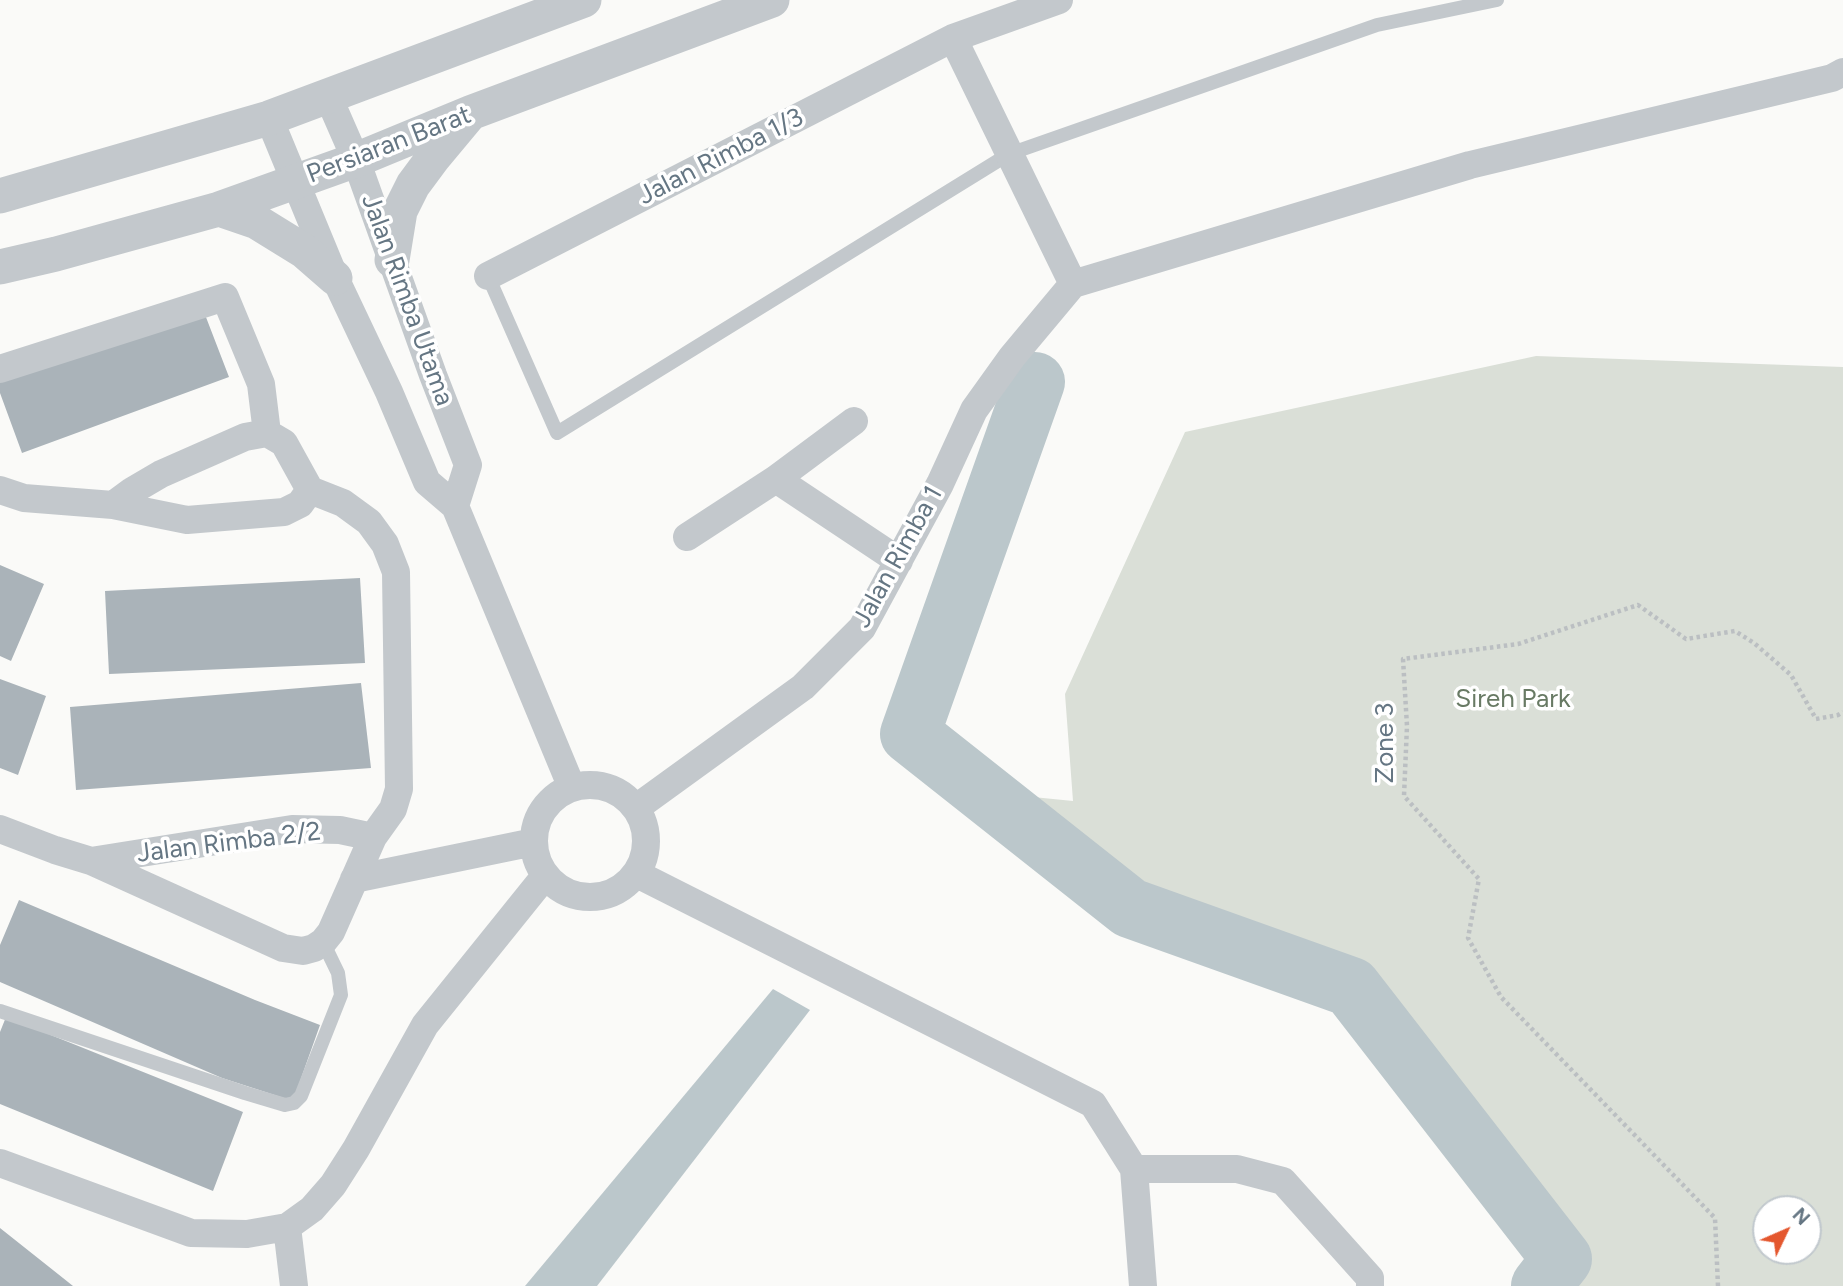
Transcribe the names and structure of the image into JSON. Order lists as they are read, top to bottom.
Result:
{
  "streets": {
    "street": [
      "Persiaran Barat",
      "Jalan Rimba 1/3",
      "Jalan Rimba Utama",
      "Jalan Rimba 1",
      "Jalan Rimba 2/2"
    ],
    "path": ["Zone 3"]
  },
  "crossings": [
    ["Persiaran Barat", "Jalan Rimba Utama"],
    ["Jalan Rimba Utama", "Jalan Rimba 1"]
  ],
  "parks": ["Sireh Park"],
  "north": "top right"
}
